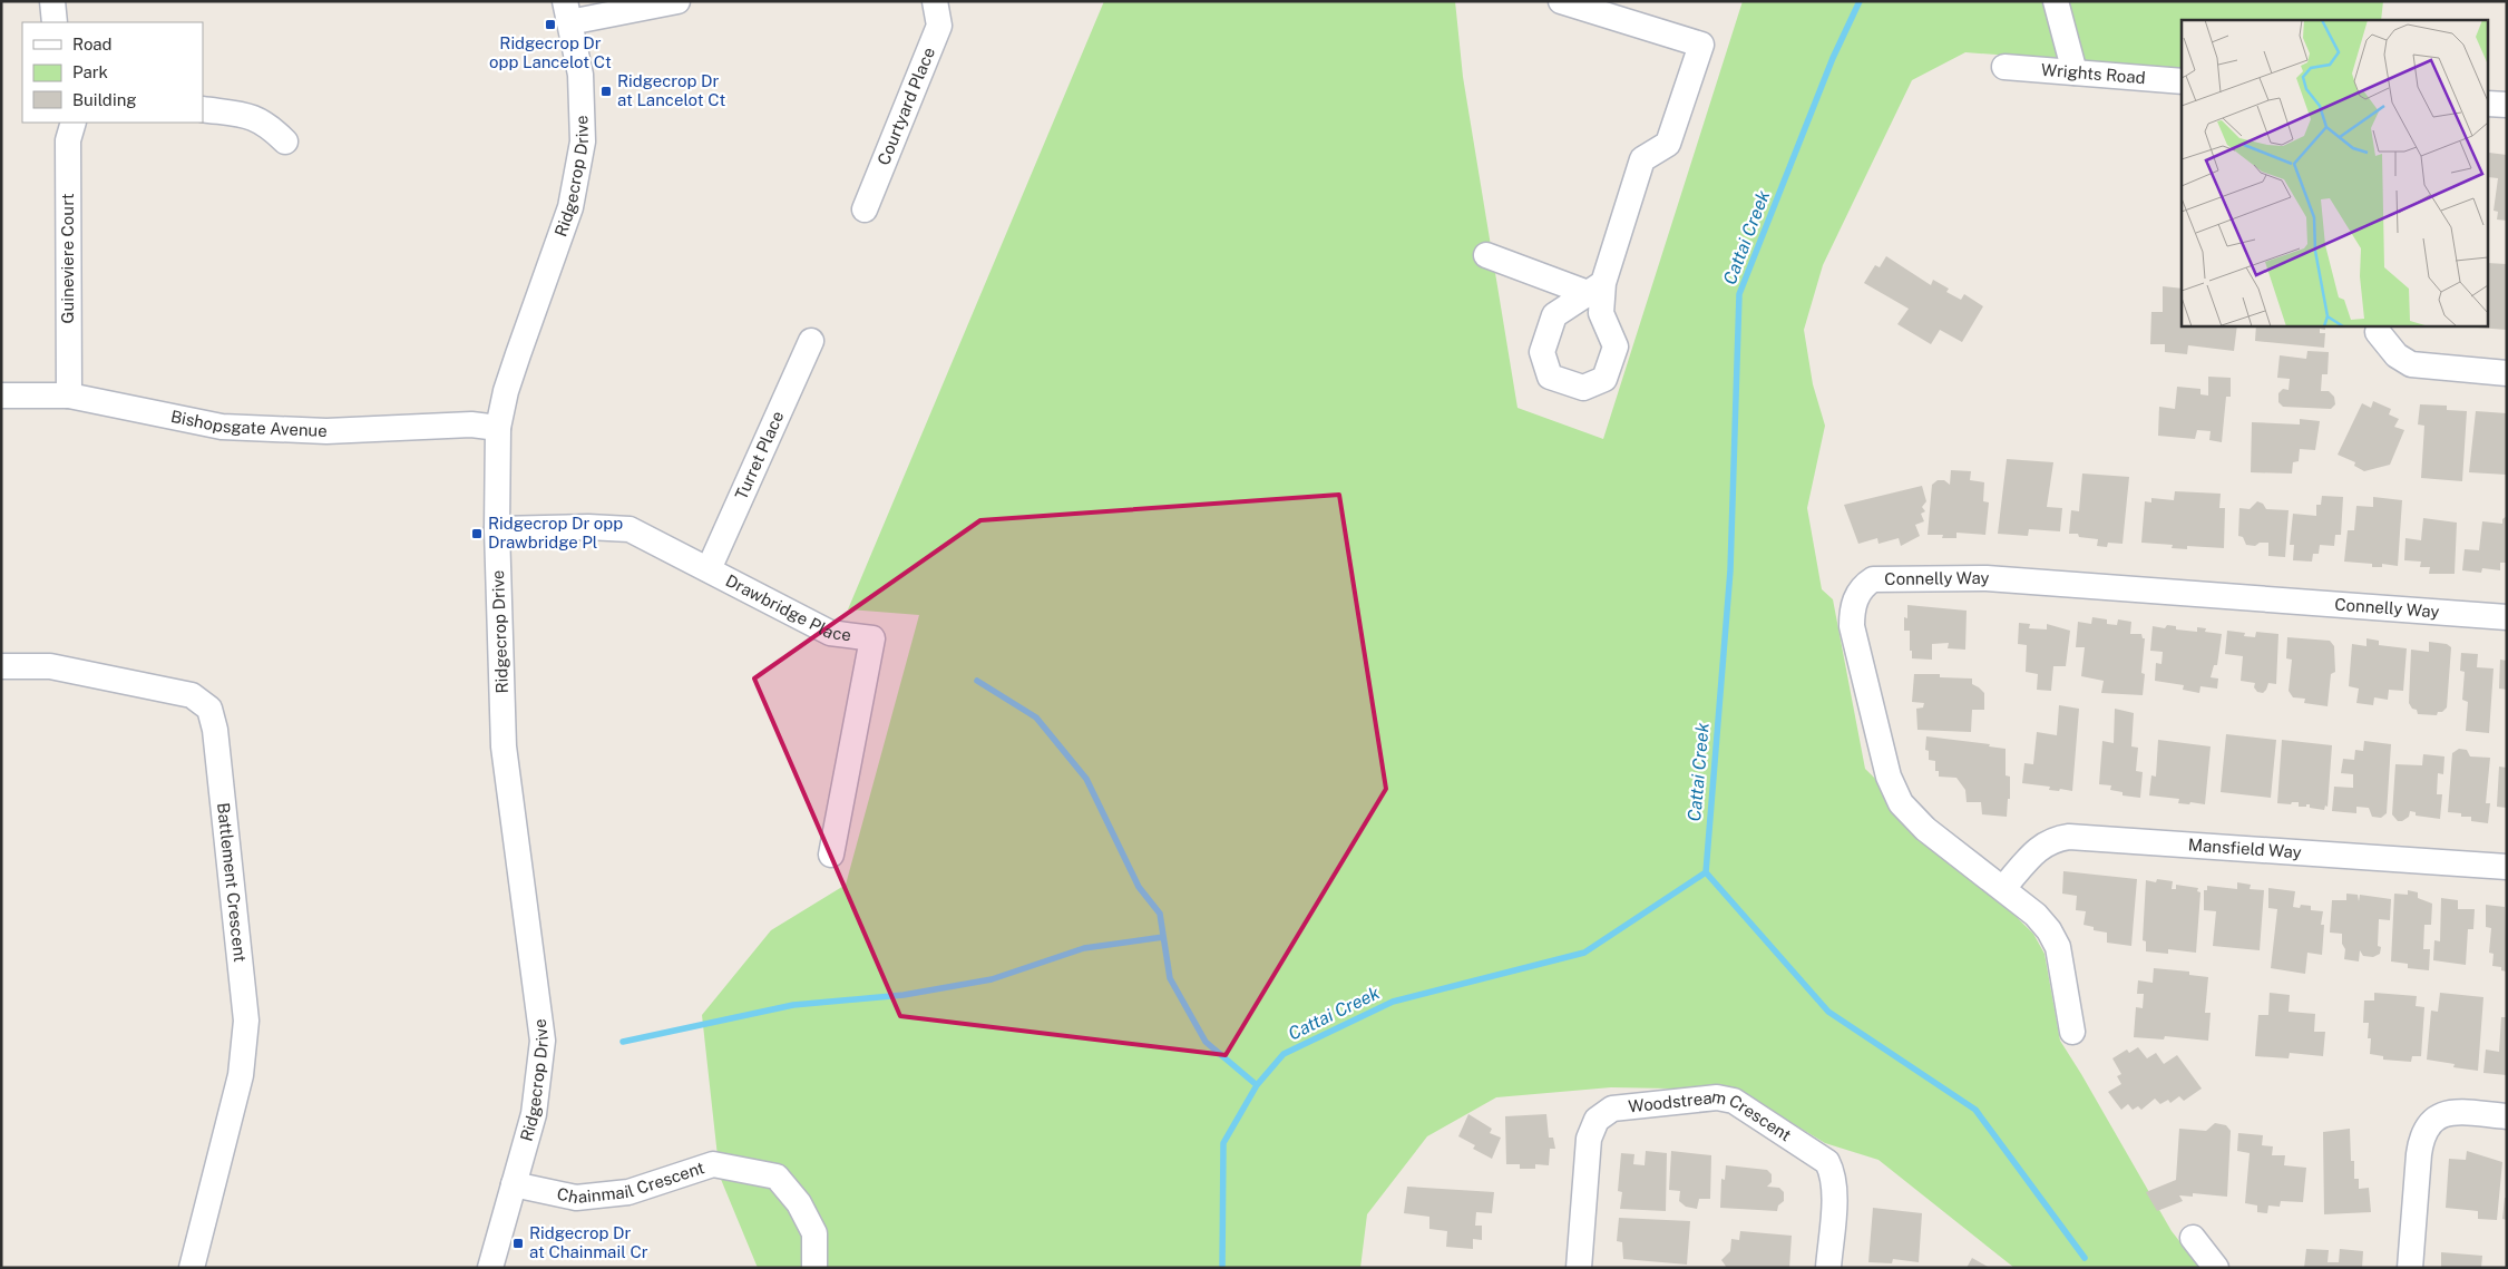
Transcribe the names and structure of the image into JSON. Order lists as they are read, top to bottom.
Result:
{
  "streets": {
    "street": [
      "Wrights Road",
      "Courtyard Place",
      "Ridgecrop Drive",
      "Guineviere Court",
      "Bishopsgate Avenue",
      "Turret Place",
      "Connelly Way",
      "Drawbridge Place",
      "Mansfield Way",
      "Battlement Crescent",
      "Woodstream Crescent",
      "Chainmail Crescent"
    ]
  },
  "crossings": [
    ["Ridgecrop Drive", "Bishopsgate Avenue"],
    ["Ridgecrop Drive", "Drawbridge Place"],
    ["Ridgecrop Drive", "Chainmail Crescent"],
    ["Guineviere Court", "Bishopsgate Avenue"],
    ["Turret Place", "Drawbridge Place"],
    ["Connelly Way", "Mansfield Way"]
  ],
  "water": ["Cattai Creek"],
  "places": {
    "transit": [
      "Ridgecrop Dr opp Lancelot Ct",
      "Ridgecrop Dr at Lancelot Ct",
      "Ridgecrop Dr opp Drawbridge Pl",
      "Ridgecrop Dr at Chainmail Cr"
    ]
  },
  "legend": ["Road", "Park", "Building"]
}
